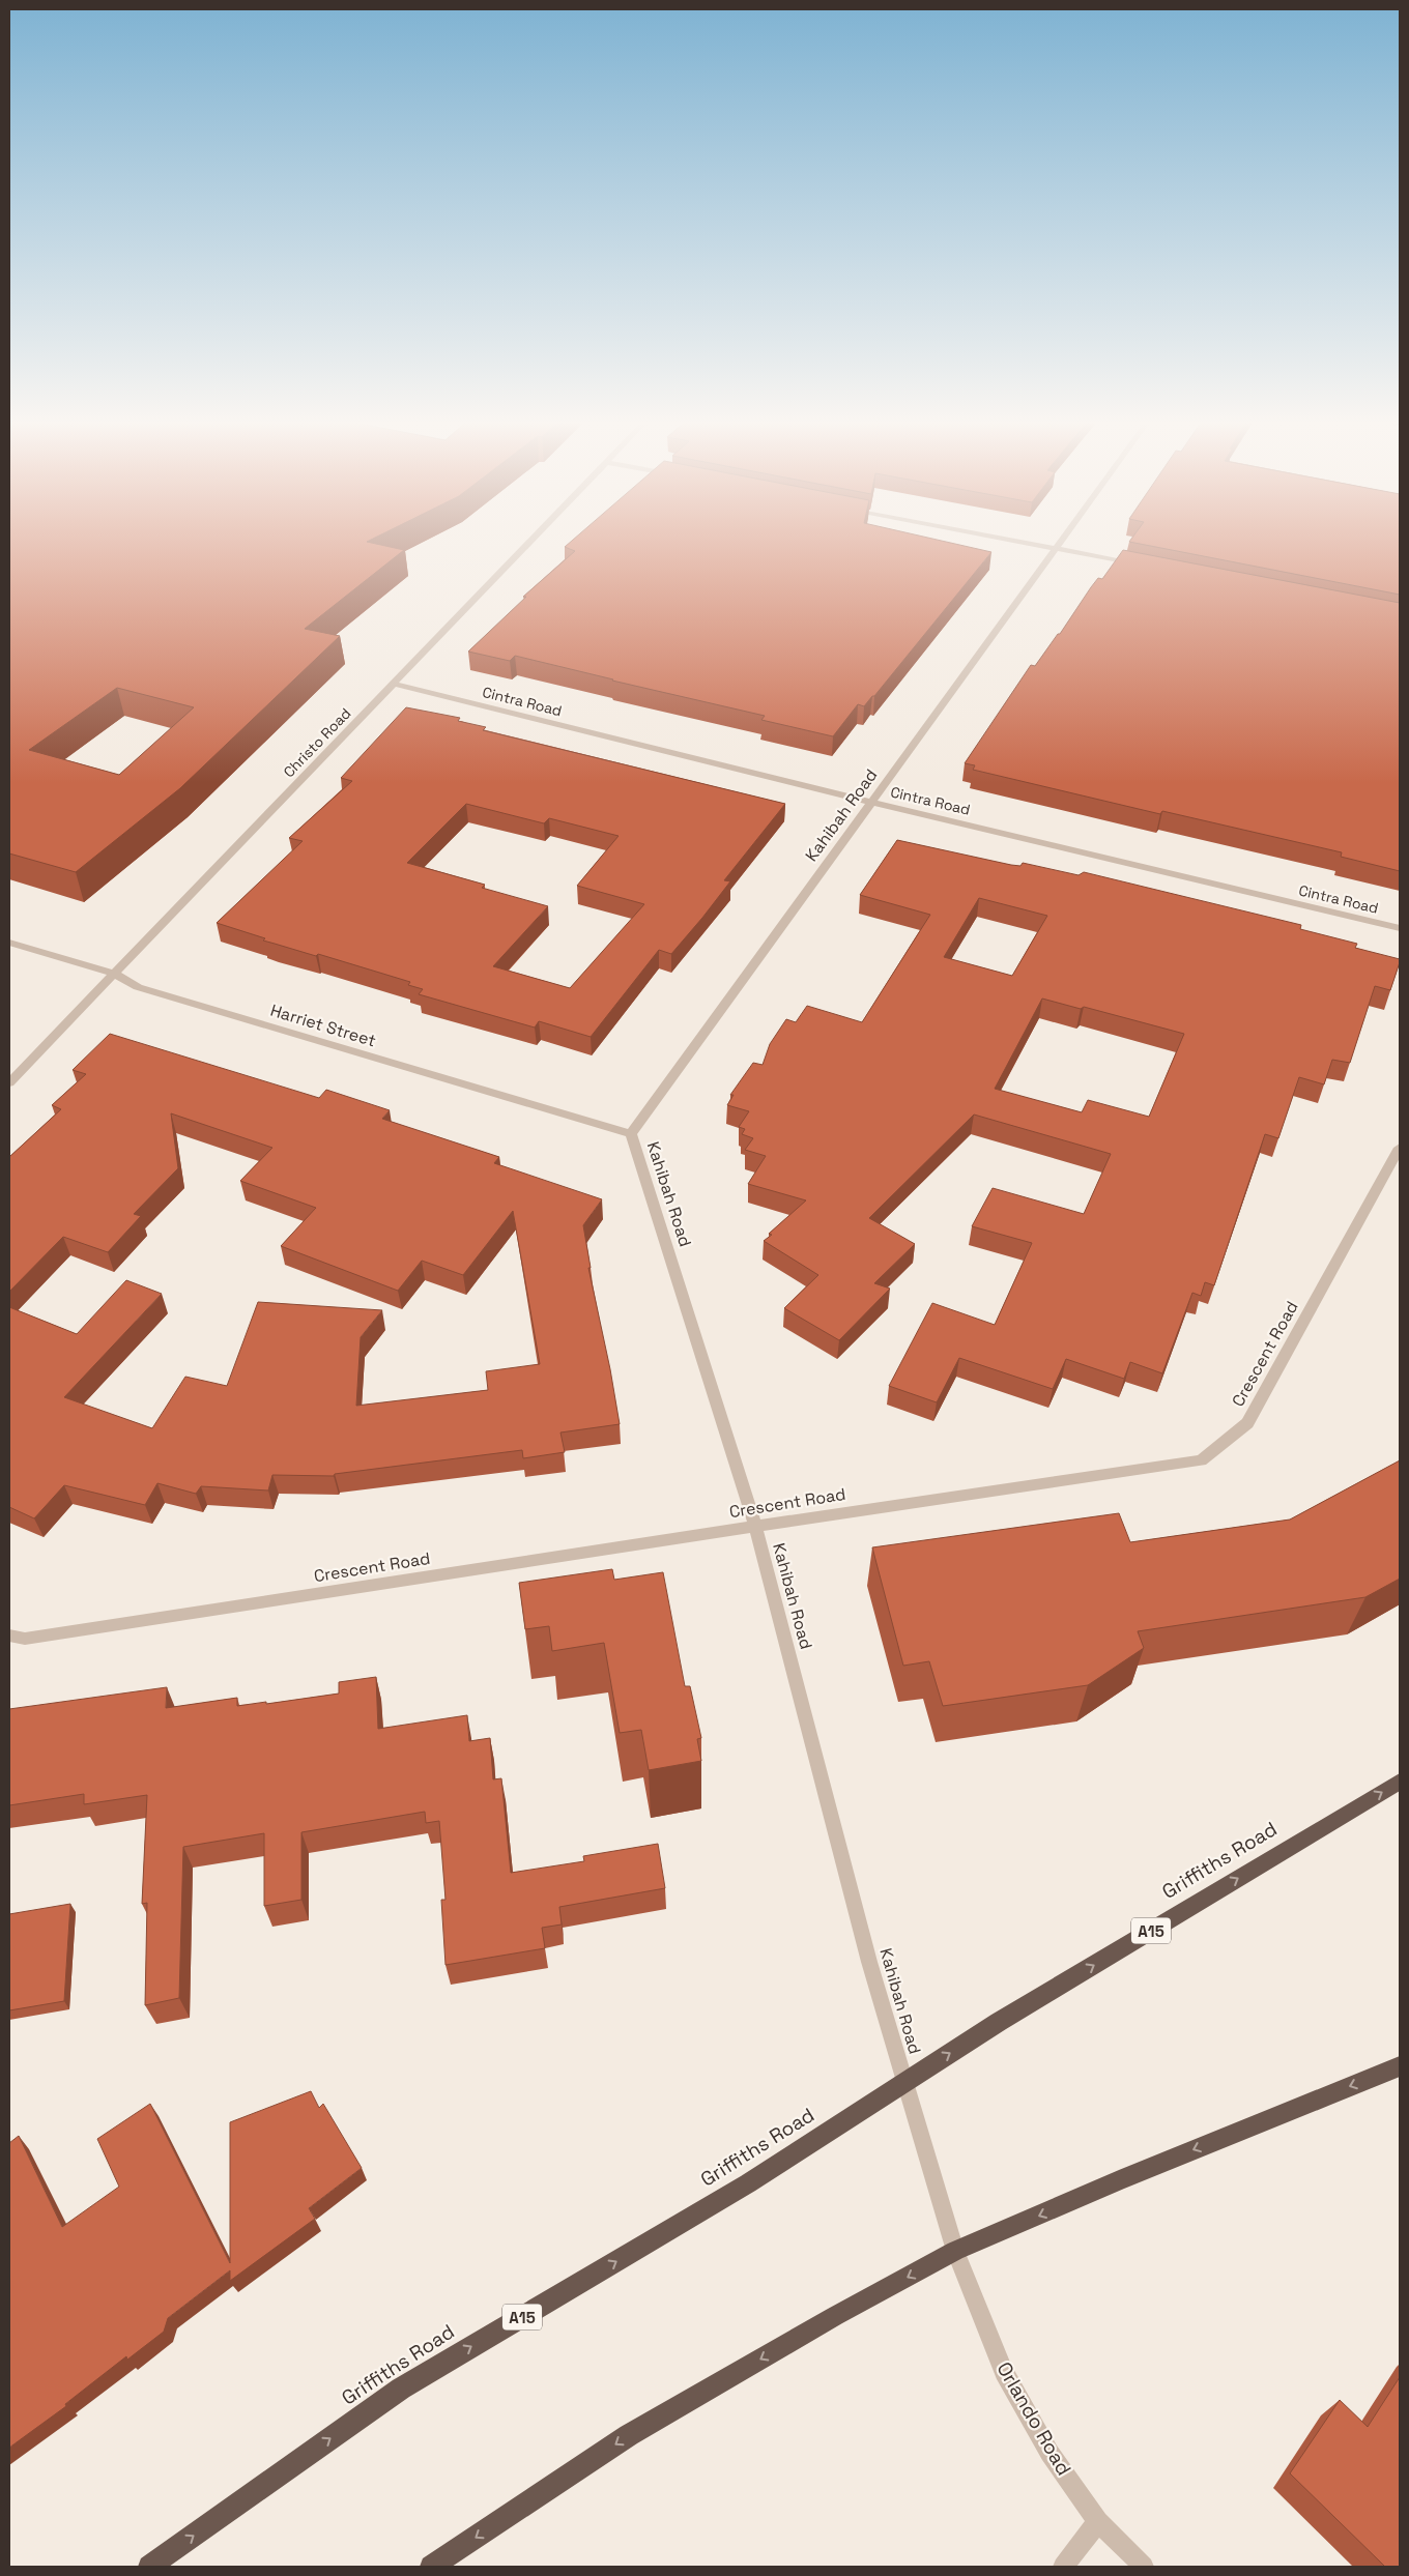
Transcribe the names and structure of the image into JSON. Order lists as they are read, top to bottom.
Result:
{
  "streets": {
    "highway": ["Griffiths Road", "A15"],
    "street": [
      "Cintra Road",
      "Christo Road",
      "Kahibah Road",
      "Harriet Street",
      "Crescent Road",
      "Orlando Road"
    ]
  },
  "crossings": [
    ["Cintra Road", "Christo Road"],
    ["Cintra Road", "Kahibah Road"],
    ["Christo Road", "Harriet Street"],
    ["Kahibah Road", "Harriet Street"],
    ["Kahibah Road", "Crescent Road"],
    ["Kahibah Road", "Griffiths Road"],
    ["Kahibah Road", "Orlando Road"]
  ],
  "one_way": ["Griffiths Road"]
}
